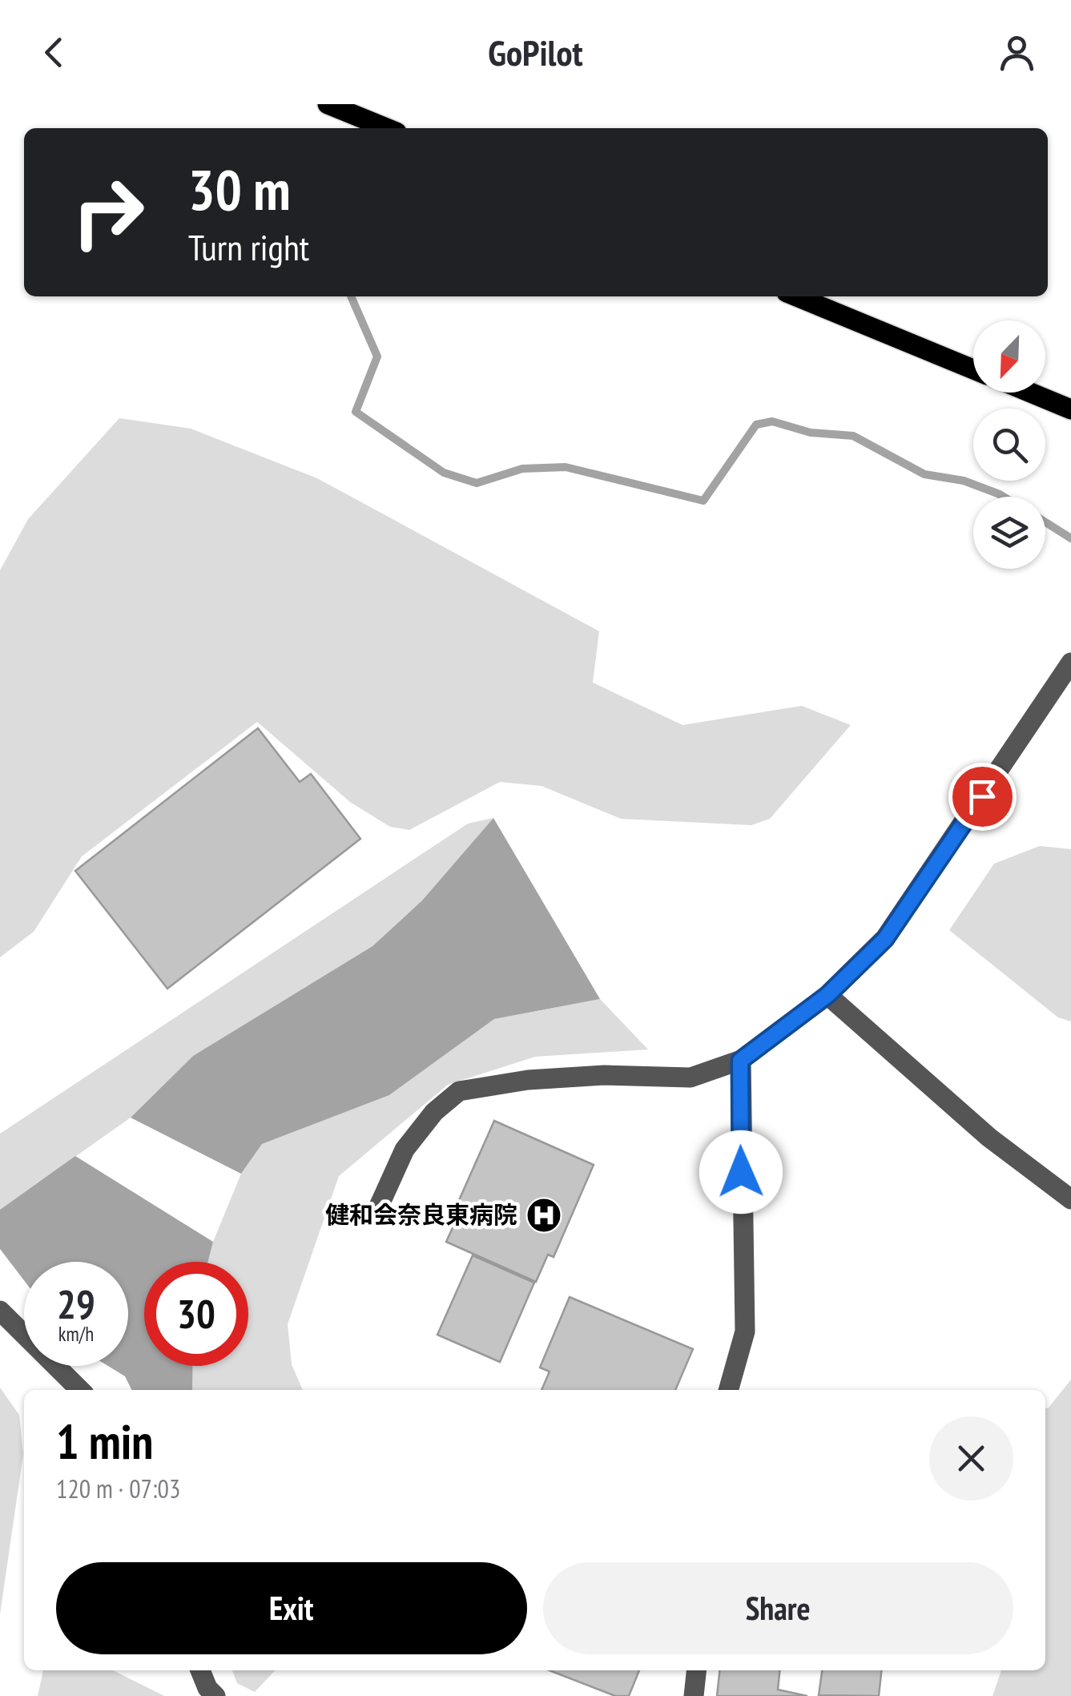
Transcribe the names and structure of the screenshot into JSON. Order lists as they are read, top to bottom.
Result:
{
  "places": {
    "hospital": ["健和会奈良東病院"]
  },
  "north": "bottom left",
  "page": {
    "header": "GoPilot",
    "turn": ["30 m", "Turn right"],
    "speed": "29 km/h",
    "limit": "30",
    "heading": ["1 min", "120 m · 07:03"],
    "buttons": ["Exit", "Share"]
  }
}
